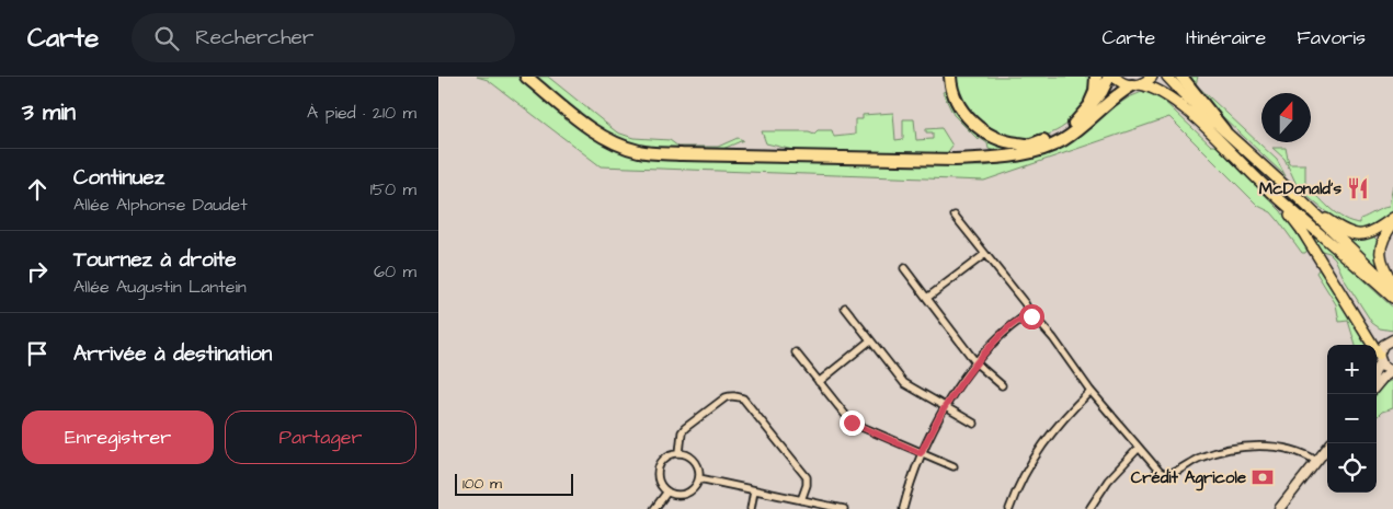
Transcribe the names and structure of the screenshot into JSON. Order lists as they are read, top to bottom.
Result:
{
  "places": {
    "restaurant": ["McDonald's"],
    "bank": ["Crédit Agricole"]
  },
  "scale_bar": "100 m",
  "north": "top",
  "page": {
    "header": "Carte",
    "search": "Rechercher",
    "nav": ["Carte", "Itinéraire", "Favoris"],
    "heading": ["3 min", "À pied · 210 m"],
    "list": [
      ["Continuez", "Allée Alphonse Daudet", "150 m"],
      ["Tournez à droite", "Allée Augustin Lantein", "60 m"],
      "Arrivée à destination"
    ],
    "map_buttons": ["+", "−"],
    "buttons": ["Enregistrer", "Partager"],
    "scale": "100 m"
  }
}
